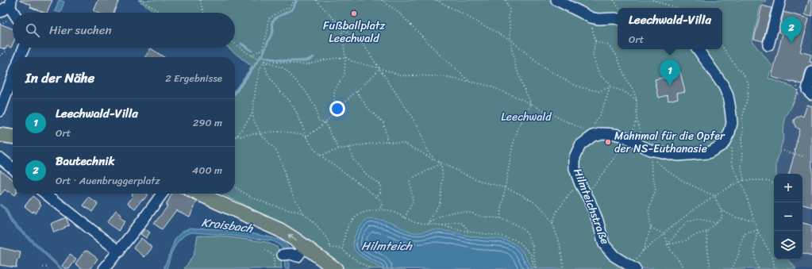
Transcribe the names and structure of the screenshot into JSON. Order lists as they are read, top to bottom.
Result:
{
  "streets": {
    "street": ["Hilmteichstraße"]
  },
  "water": ["Kroisbach", "Hilmteich"],
  "parks": ["Leechwald"],
  "places": ["Fußballplatz Leechwald", "Mahnmal für die Opfer der NS-Euthanasie"],
  "page": {
    "popup": ["Leechwald-Villa", "Ort"],
    "search": "Hier suchen",
    "pins": ["2", "1"],
    "heading": ["In der Nähe", "2 Ergebnisse"],
    "list": [
      {
        "mark": "1",
        "name": "Leechwald-Villa",
        "note": "Ort",
        "value": "290 m"
      },
      {
        "mark": "2",
        "name": "Bautechnik",
        "note": "Ort · Auenbruggerplatz",
        "value": "400 m"
      }
    ],
    "map_buttons": ["+", "−"]
  }
}
